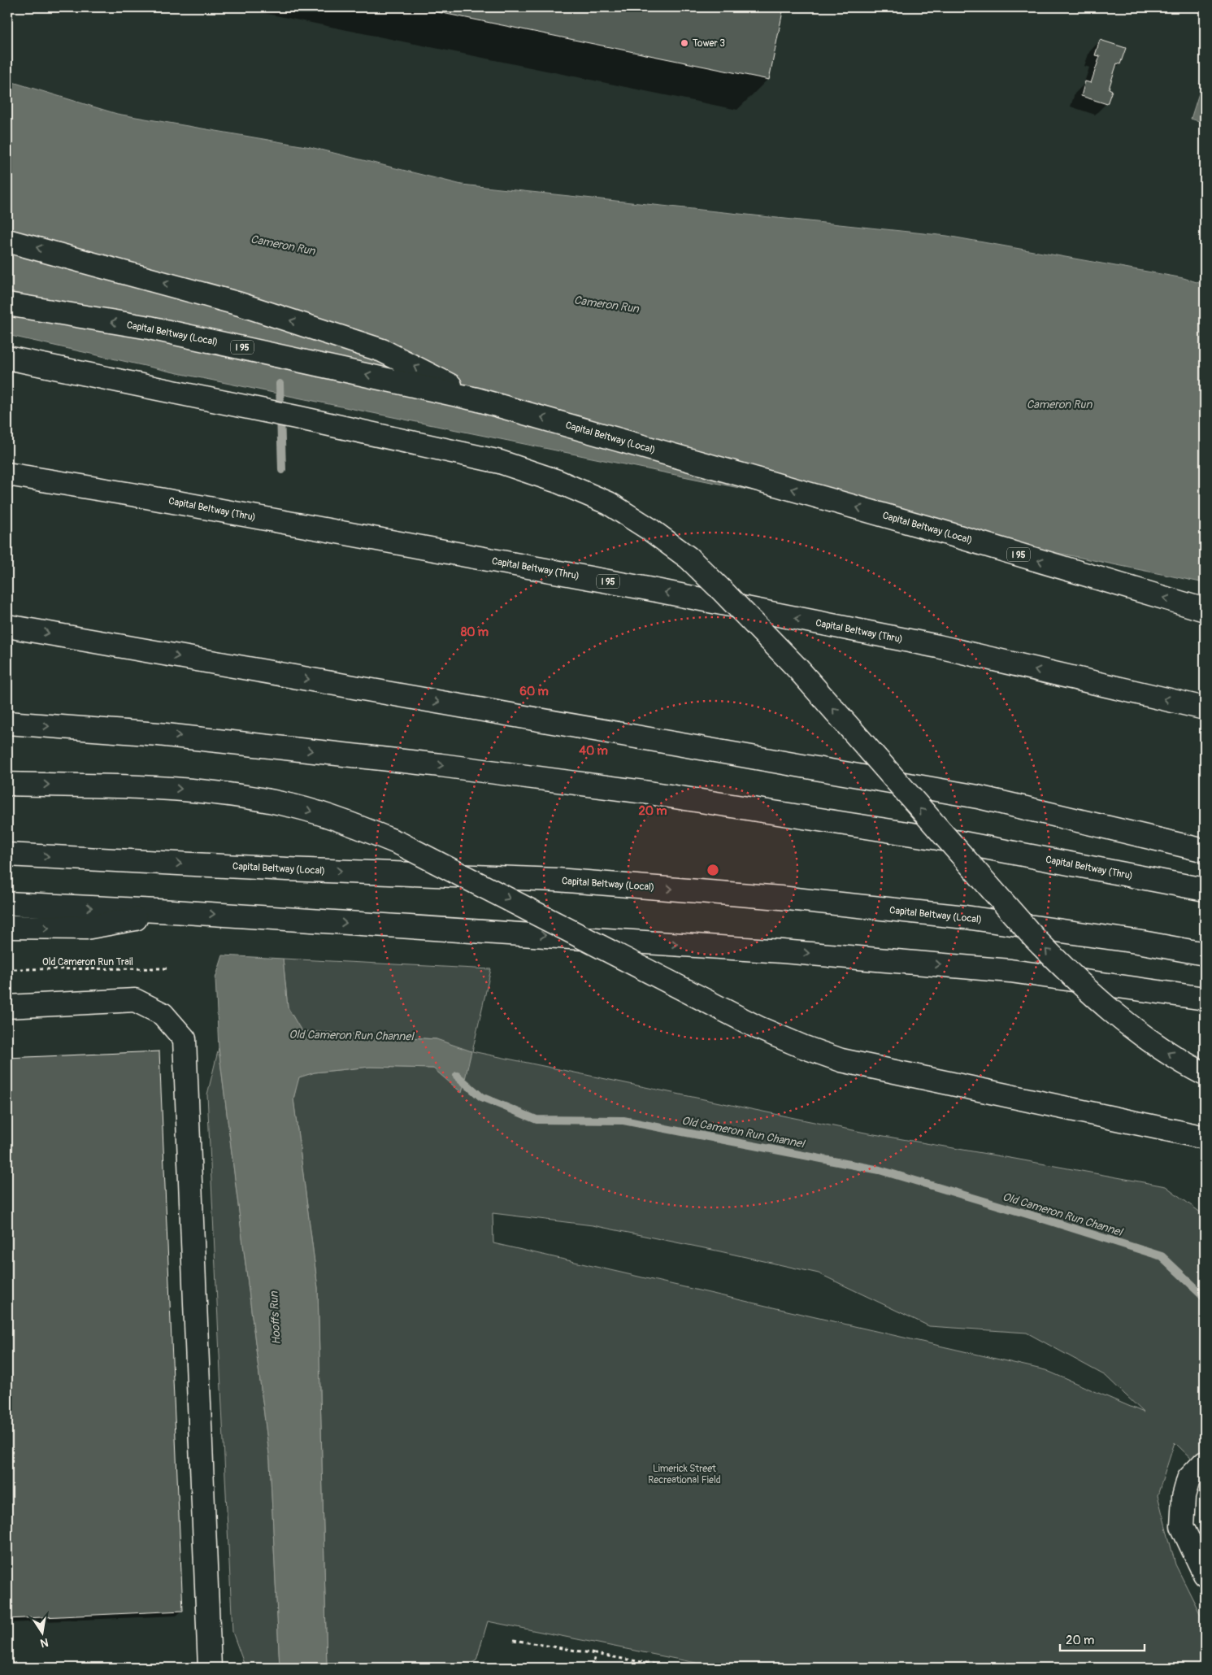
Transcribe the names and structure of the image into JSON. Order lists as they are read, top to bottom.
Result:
{
  "streets": {
    "main road": ["Capital Beltway (Local)", "I 95", "Capital Beltway (Thru)"],
    "path": ["Old Cameron Run Trail"]
  },
  "water": ["Cameron Run", "Old Cameron Run Channel", "Hooffs Run"],
  "parks": ["Limerick Street Recreational Field"],
  "places": ["Tower 3"],
  "scale_bar": "20 m",
  "north": "bottom",
  "rings": [
    "80 m",
    "60 m",
    "40 m",
    "20 m"
  ]
}
